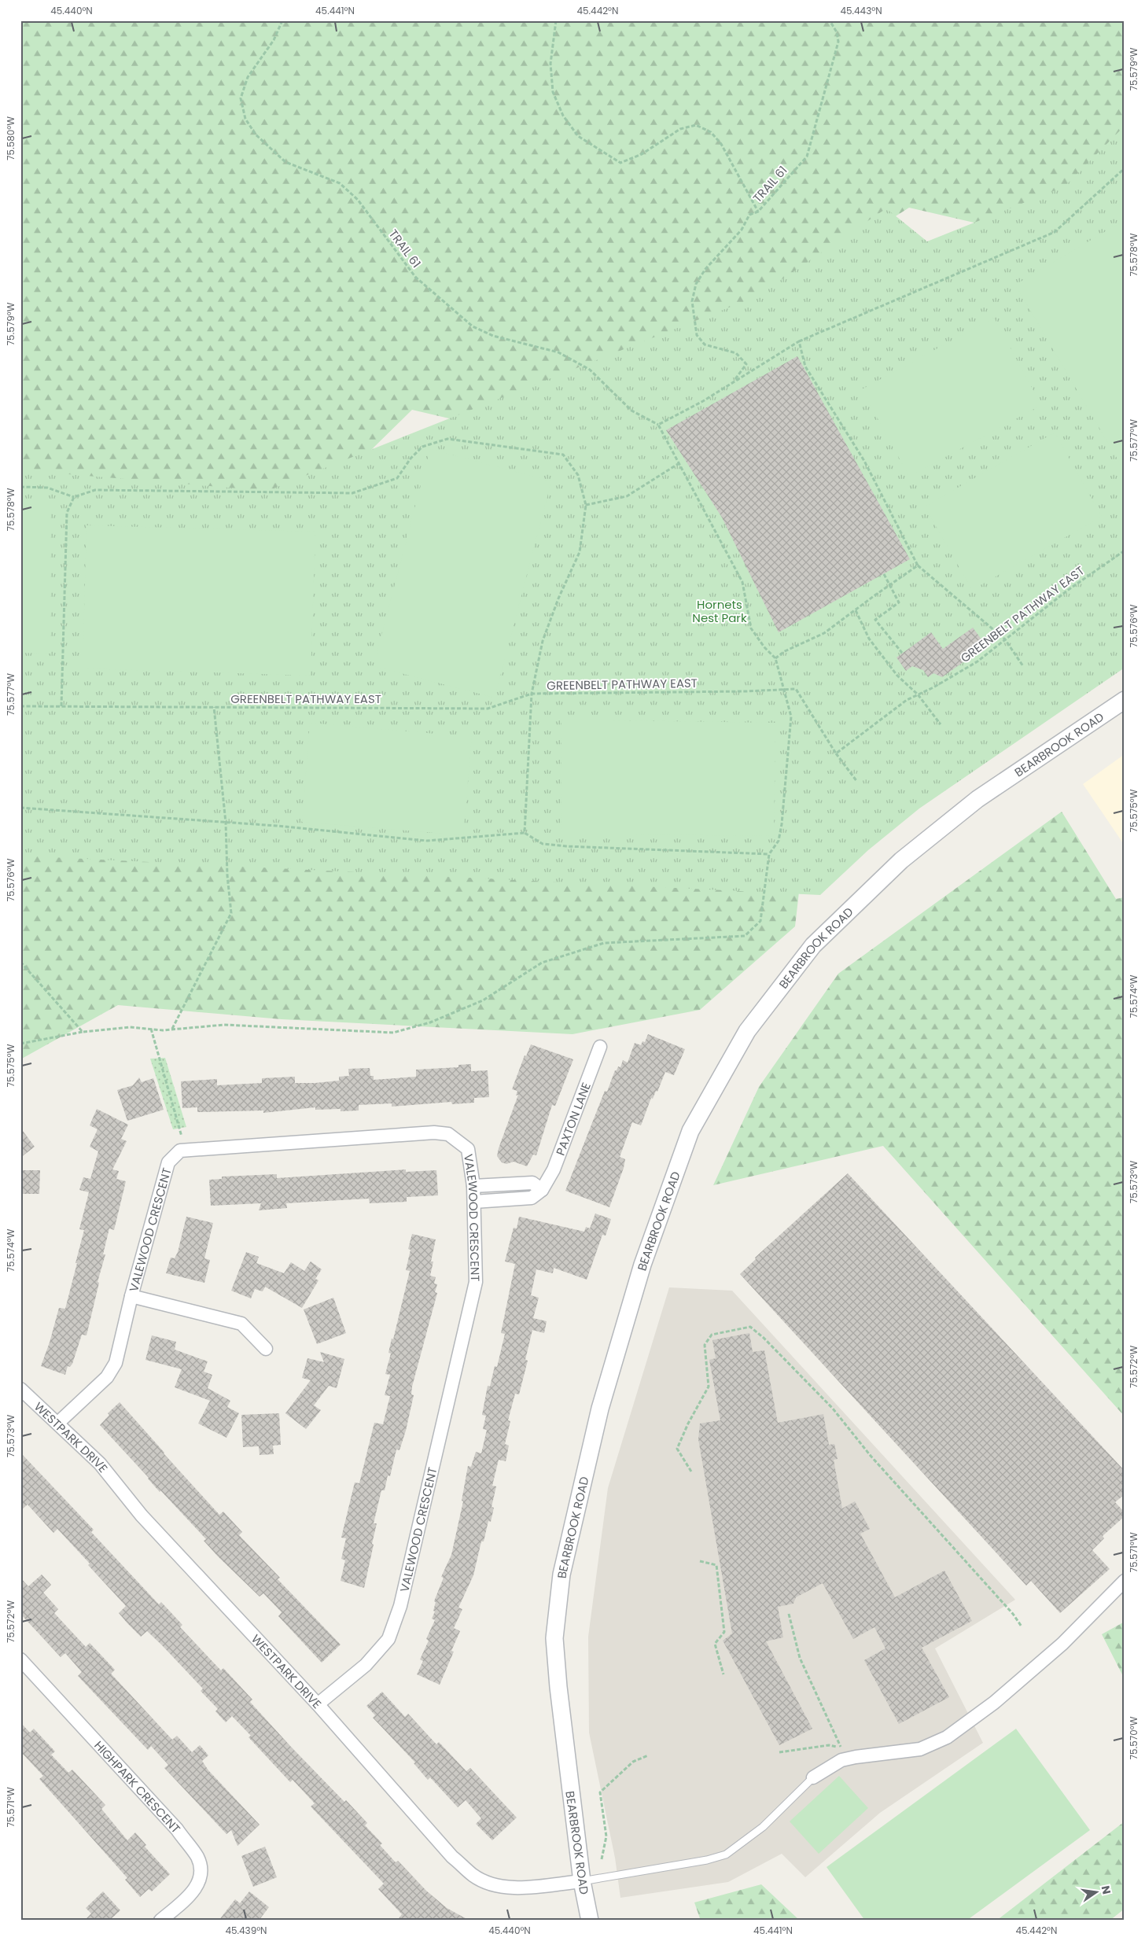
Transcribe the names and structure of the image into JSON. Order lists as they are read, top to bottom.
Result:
{
  "streets": {
    "street": [
      "BEARBROOK ROAD",
      "PAXTON LANE",
      "VALEWOOD CRESCENT",
      "WESTPARK DRIVE",
      "HIGHPARK CRESCENT"
    ],
    "path": ["TRAIL 61", "GREENBELT PATHWAY EAST"]
  },
  "crossings": [
    ["BEARBROOK ROAD", "WESTPARK DRIVE"],
    ["VALEWOOD CRESCENT", "WESTPARK DRIVE"]
  ],
  "parks": ["Hornets Nest Park"],
  "north": "right",
  "coordinates": [
    "45.440°N",
    "45.441°N",
    "45.442°N",
    "45.443°N",
    "75.579°W",
    "75.580°W",
    "75.578°W",
    "75.577°W",
    "75.576°W",
    "75.575°W",
    "75.574°W",
    "75.573°W",
    "75.572°W",
    "75.571°W",
    "75.570°W",
    "45.439°N"
  ]
}
